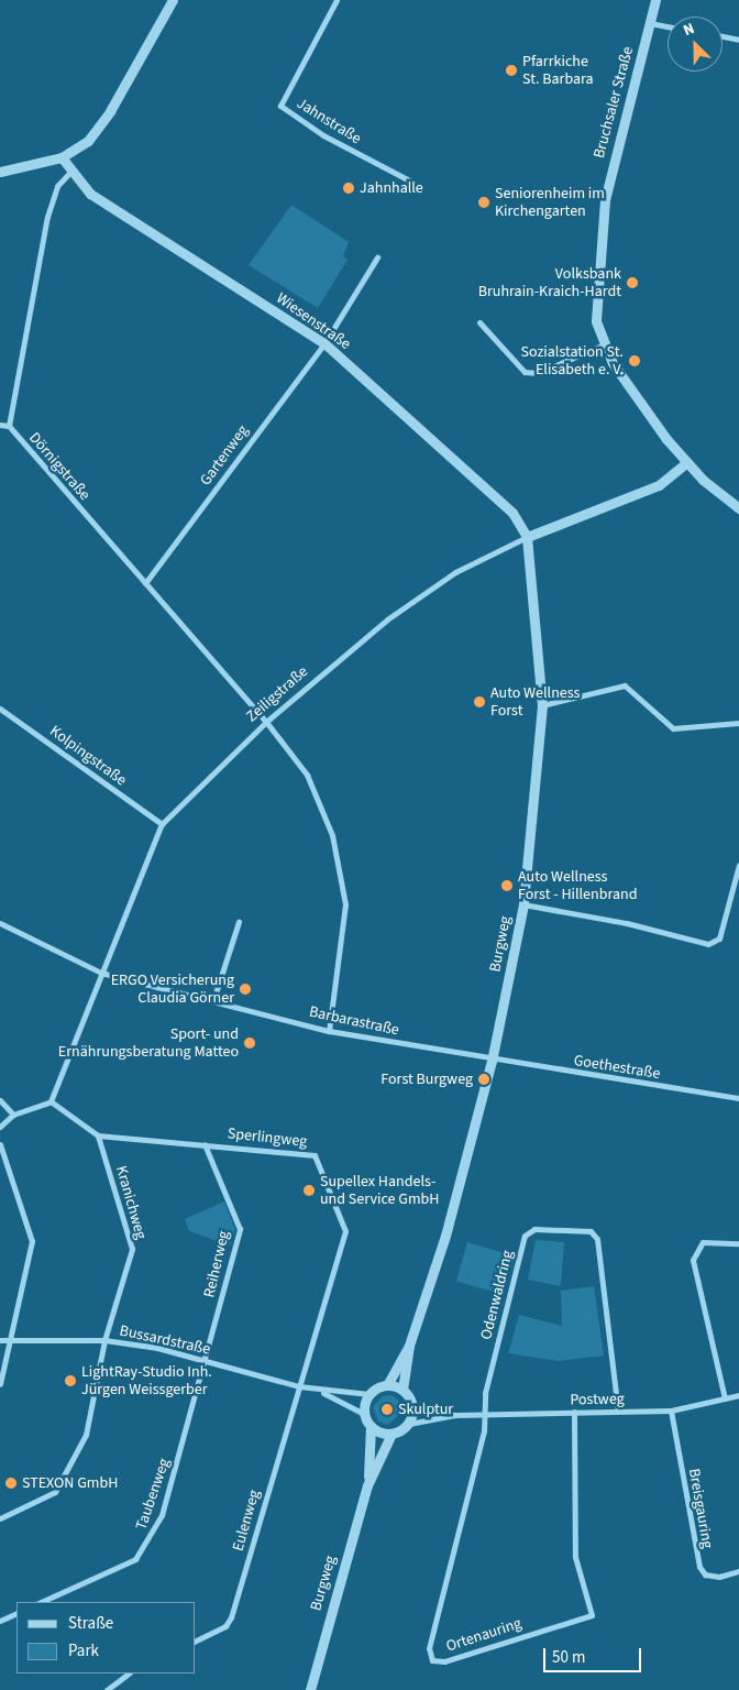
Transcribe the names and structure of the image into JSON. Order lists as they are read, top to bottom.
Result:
{
  "streets": {
    "street": [
      "Bruchsaler Straße",
      "Jahnstraße",
      "Wiesenstraße",
      "Gartenweg",
      "Dörnigstraße",
      "Zeiligstraße",
      "Kolpingstraße",
      "Burgweg",
      "Barbarastraße",
      "Goethestraße",
      "Sperlingweg",
      "Kranichweg",
      "Reiherweg",
      "Odenwaldring",
      "Bussardstraße",
      "Postweg",
      "Taubenweg",
      "Breisgauring",
      "Eulenweg",
      "Ortenauring"
    ]
  },
  "crossings": [
    ["Bruchsaler Straße", "Zeiligstraße"],
    ["Wiesenstraße", "Gartenweg"],
    ["Wiesenstraße", "Dörnigstraße"],
    ["Wiesenstraße", "Zeiligstraße"],
    ["Wiesenstraße", "Burgweg"],
    ["Gartenweg", "Dörnigstraße"],
    ["Dörnigstraße", "Zeiligstraße"],
    ["Dörnigstraße", "Barbarastraße"],
    ["Zeiligstraße", "Kolpingstraße"],
    ["Zeiligstraße", "Burgweg"],
    ["Zeiligstraße", "Barbarastraße"],
    ["Burgweg", "Barbarastraße"],
    ["Burgweg", "Goethestraße"],
    ["Burgweg", "Bussardstraße"],
    ["Burgweg", "Postweg"],
    ["Barbarastraße", "Goethestraße"],
    ["Sperlingweg", "Kranichweg"],
    ["Sperlingweg", "Reiherweg"],
    ["Sperlingweg", "Bussardstraße"],
    ["Sperlingweg", "Eulenweg"],
    ["Kranichweg", "Bussardstraße"],
    ["Reiherweg", "Bussardstraße"],
    ["Reiherweg", "Taubenweg"],
    ["Odenwaldring", "Postweg"],
    ["Odenwaldring", "Ortenauring"],
    ["Bussardstraße", "Postweg"],
    ["Bussardstraße", "Taubenweg"],
    ["Bussardstraße", "Eulenweg"],
    ["Postweg", "Breisgauring"],
    ["Postweg", "Ortenauring"]
  ],
  "places": [
    "Pfarrkiche St. Barbara",
    "Jahnhalle",
    "Seniorenheim im Kirchengarten",
    "Volksbank Bruhrain-Kraich-Hardt",
    "Sozialstation St. Elisabeth e. V.",
    "Auto Wellness Forst",
    "Auto Wellness Forst - Hillenbrand",
    "ERGO Versicherung Claudia Görner",
    "Sport- und Ernährungsberatung Matteo",
    "Forst Burgweg",
    "Supellex Handels- und Service GmbH",
    "LightRay-Studio Inh. Jürgen Weissgerber",
    "Skulptur",
    "STEXON GmbH"
  ],
  "legend": ["Straße", "Park"],
  "scale_bar": "50 m",
  "north": "top left"
}
